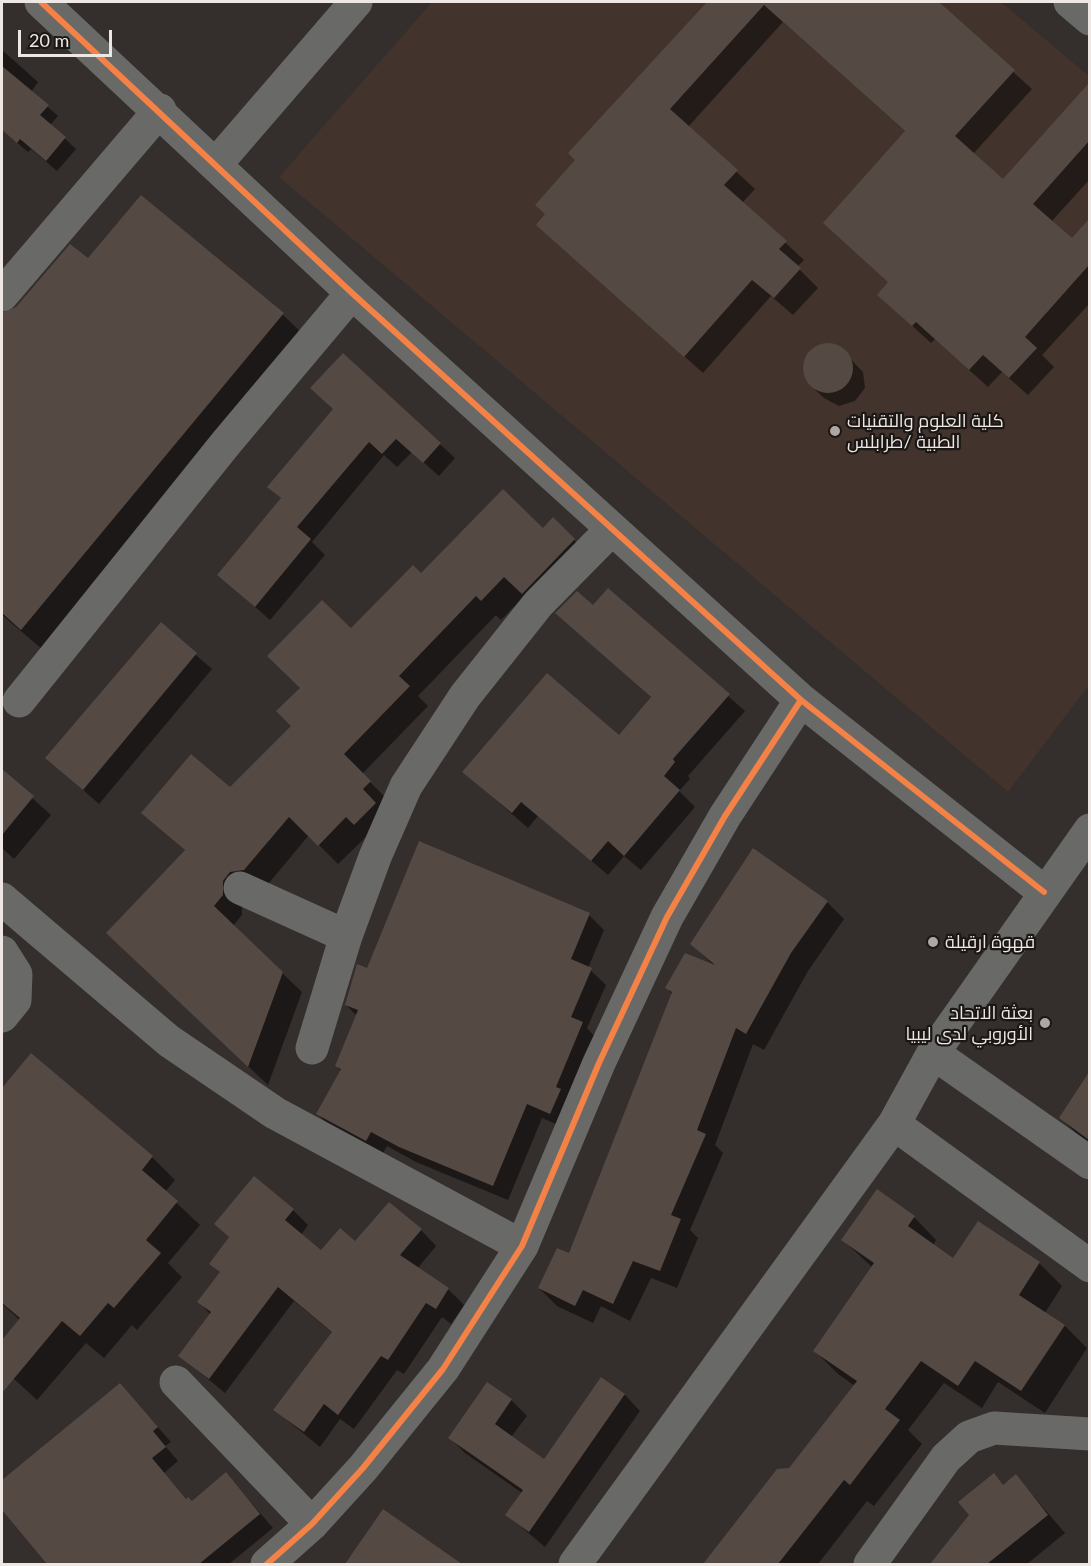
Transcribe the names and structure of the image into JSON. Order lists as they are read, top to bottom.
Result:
{
  "places": ["كلية العلوم والتقنيات الطبية /طرابلس", "قهوة ارقيلة", "بعثة الاتحاد الأوروبي لدى ليبيا"],
  "scale_bar": "20 m"
}
